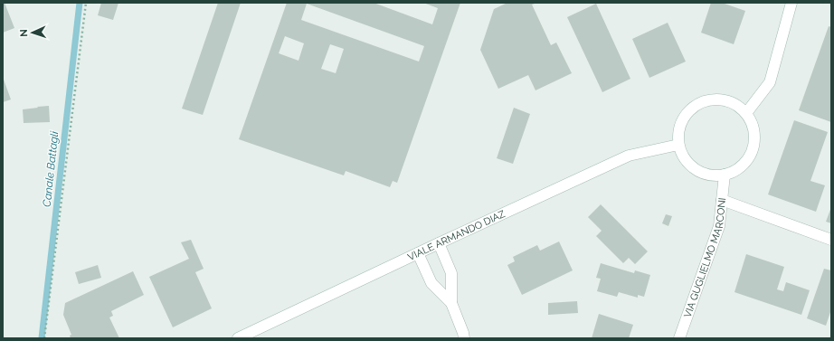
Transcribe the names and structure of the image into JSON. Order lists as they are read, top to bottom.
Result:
{
  "streets": {
    "street": ["VIALE ARMANDO DIAZ", "VIA GUGLIELMO MARCONI"]
  },
  "crossings": [
    ["VIALE ARMANDO DIAZ", "VIA GUGLIELMO MARCONI"]
  ],
  "water": ["Canale Battagli"],
  "north": "left"
}
